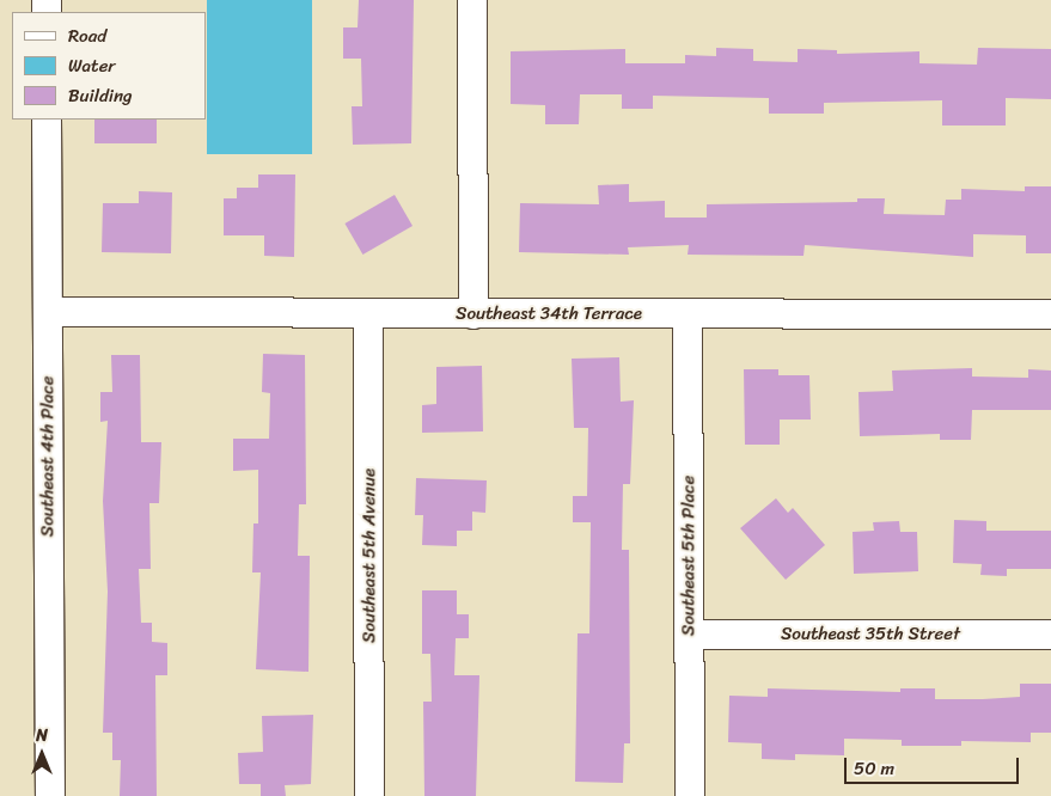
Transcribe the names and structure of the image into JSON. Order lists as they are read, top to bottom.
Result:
{
  "streets": {
    "street": [
      "Southeast 34th Terrace",
      "Southeast 4th Place",
      "Southeast 5th Avenue",
      "Southeast 5th Place",
      "Southeast 35th Street"
    ]
  },
  "crossings": [
    ["Southeast 34th Terrace", "Southeast 4th Place"],
    ["Southeast 34th Terrace", "Southeast 5th Avenue"],
    ["Southeast 34th Terrace", "Southeast 5th Place"],
    ["Southeast 5th Place", "Southeast 35th Street"]
  ],
  "legend": ["Road", "Water", "Building"],
  "scale_bar": "50 m",
  "north": "top"
}
